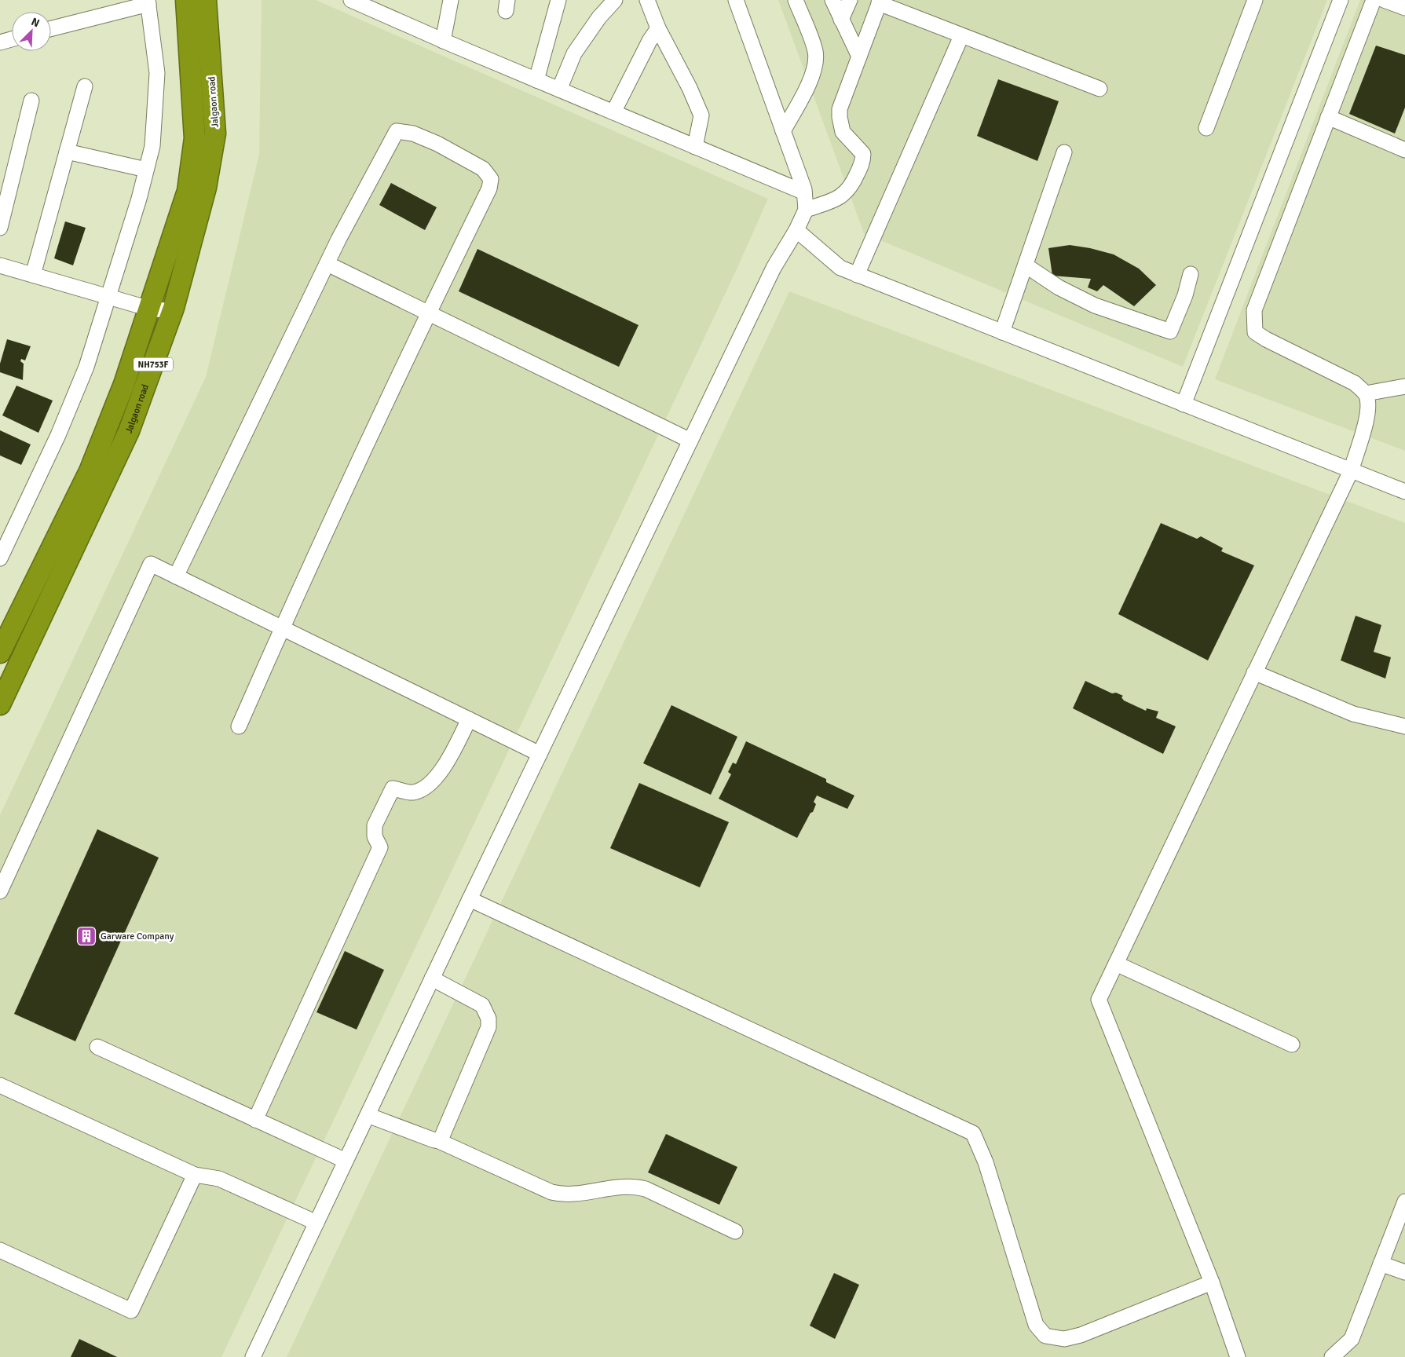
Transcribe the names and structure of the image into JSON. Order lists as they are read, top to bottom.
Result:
{
  "streets": {
    "highway": ["Jalgaon road", "NH753F"]
  },
  "places": {
    "building": ["Garware Company"]
  },
  "north": "top right"
}
